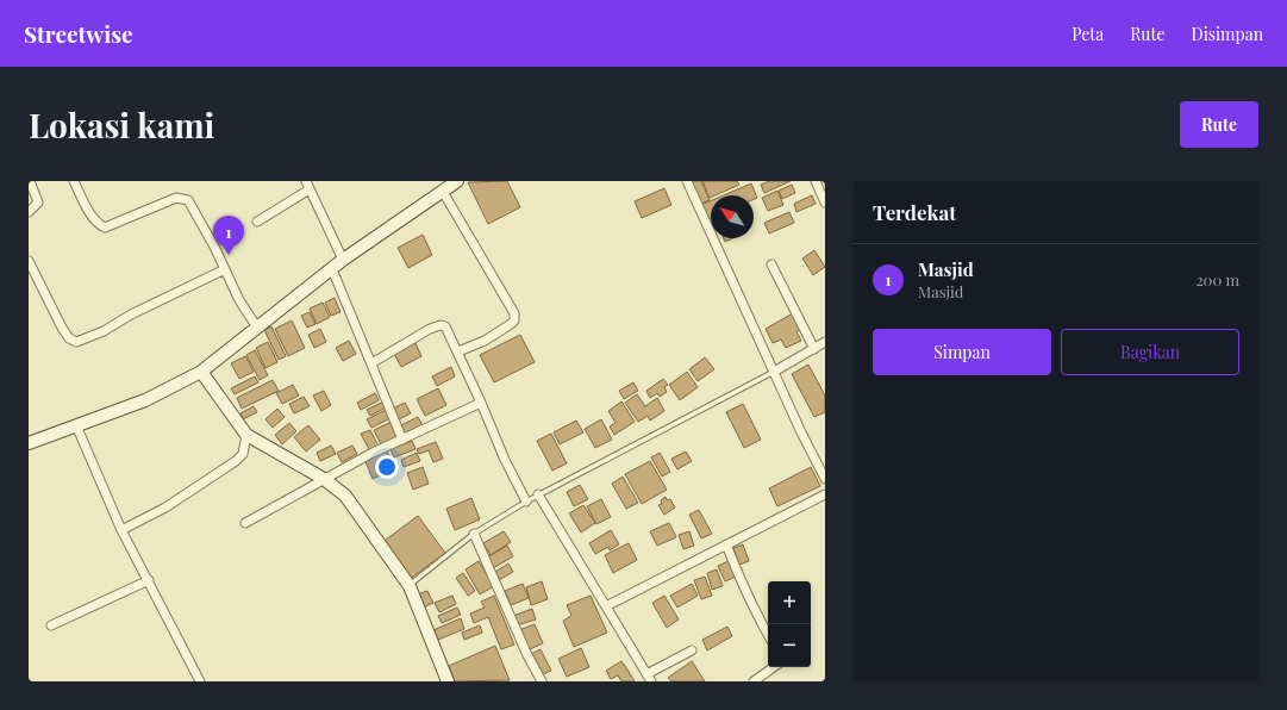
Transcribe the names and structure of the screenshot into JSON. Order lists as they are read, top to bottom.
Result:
{
  "north": "top left",
  "page": {
    "header": "Streetwise",
    "nav": ["Peta", "Rute", "Disimpan"],
    "buttons": [
      "Rute",
      ["Simpan", "Bagikan"]
    ],
    "title": "Lokasi kami",
    "heading": "Terdekat",
    "pins": "1",
    "list": [
      {
        "mark": "1",
        "name": "Masjid",
        "note": "Masjid",
        "value": "200 m"
      }
    ],
    "map_buttons": ["+", "−"]
  }
}
